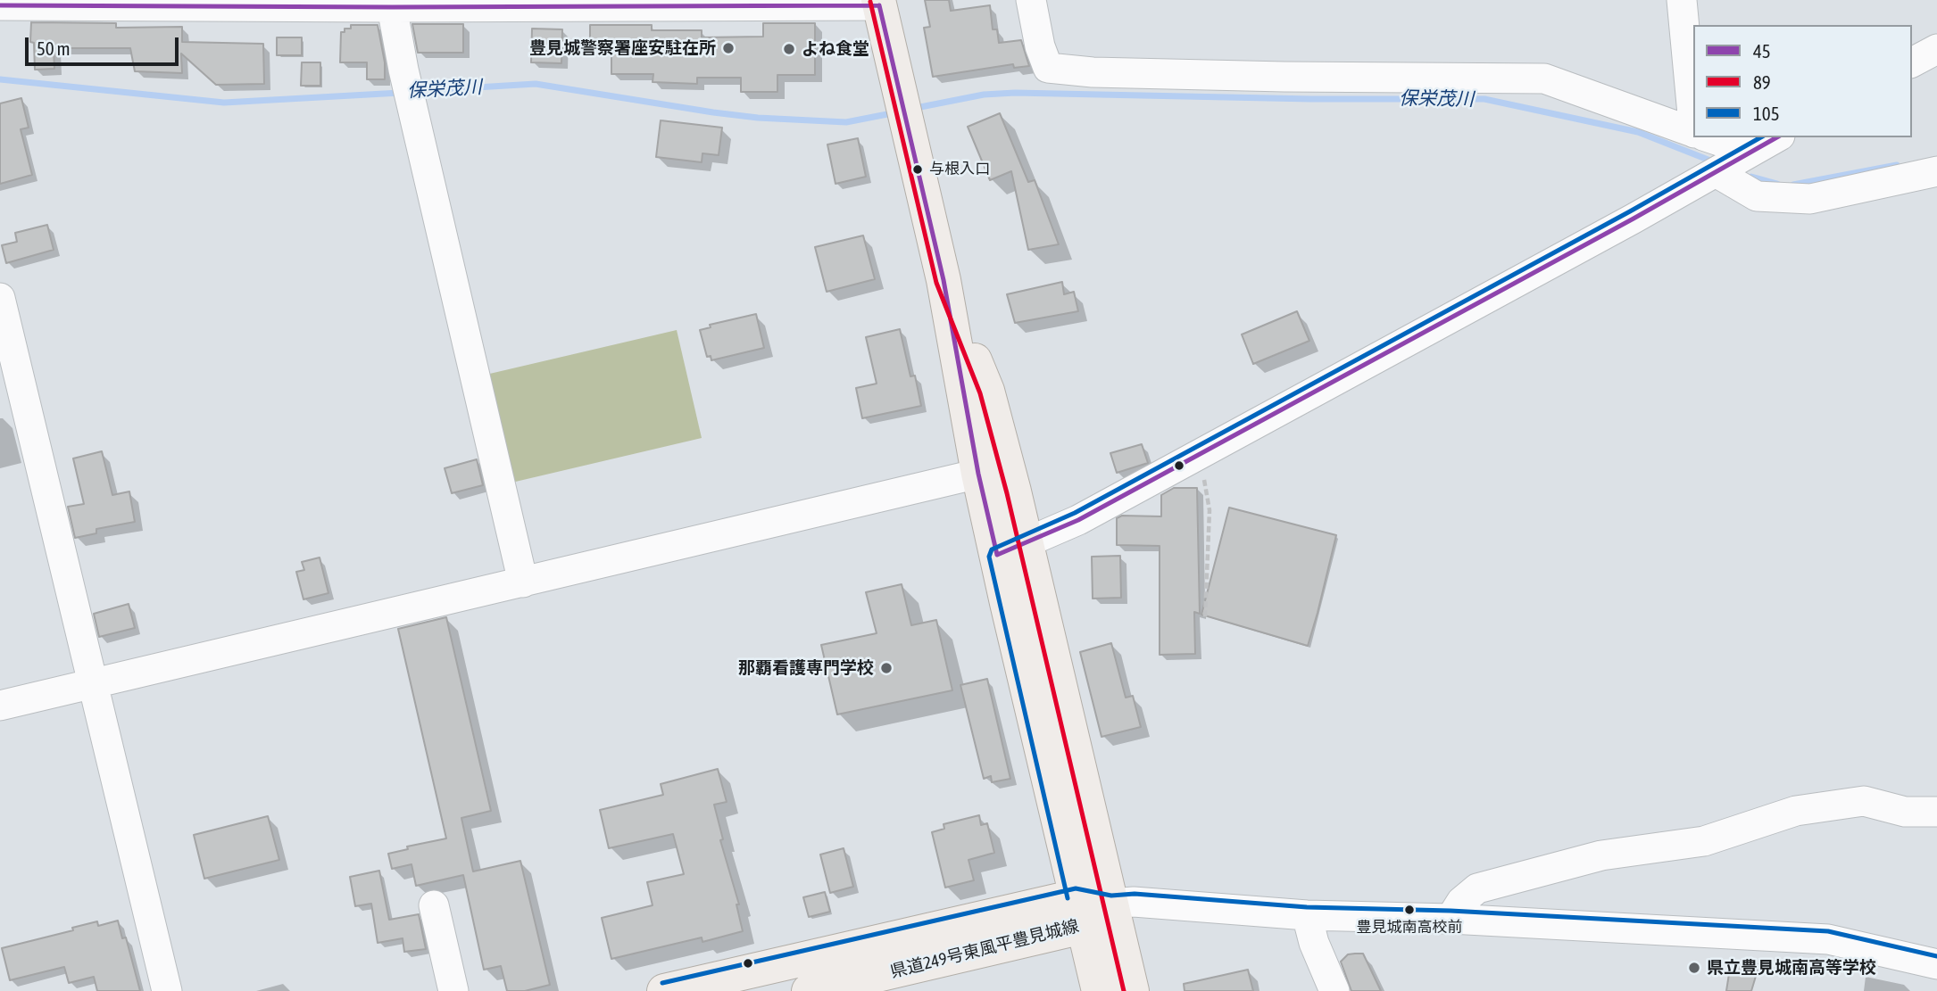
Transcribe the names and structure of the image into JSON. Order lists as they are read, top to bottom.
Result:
{
  "streets": {
    "main road": ["県道249号東風平豊見城線"]
  },
  "water": ["保栄茂川"],
  "places": [
    "豊見城警察署座安駐在所",
    "よね食堂",
    "与根入口",
    "那覇看護専門学校",
    "豊見城南高校前",
    "県立豊見城南高等学校"
  ],
  "lines": ["transit line 89", "transit line 45", "transit line 105"],
  "legend": ["45", "89", "105"],
  "scale_bar": "50 m"
}
